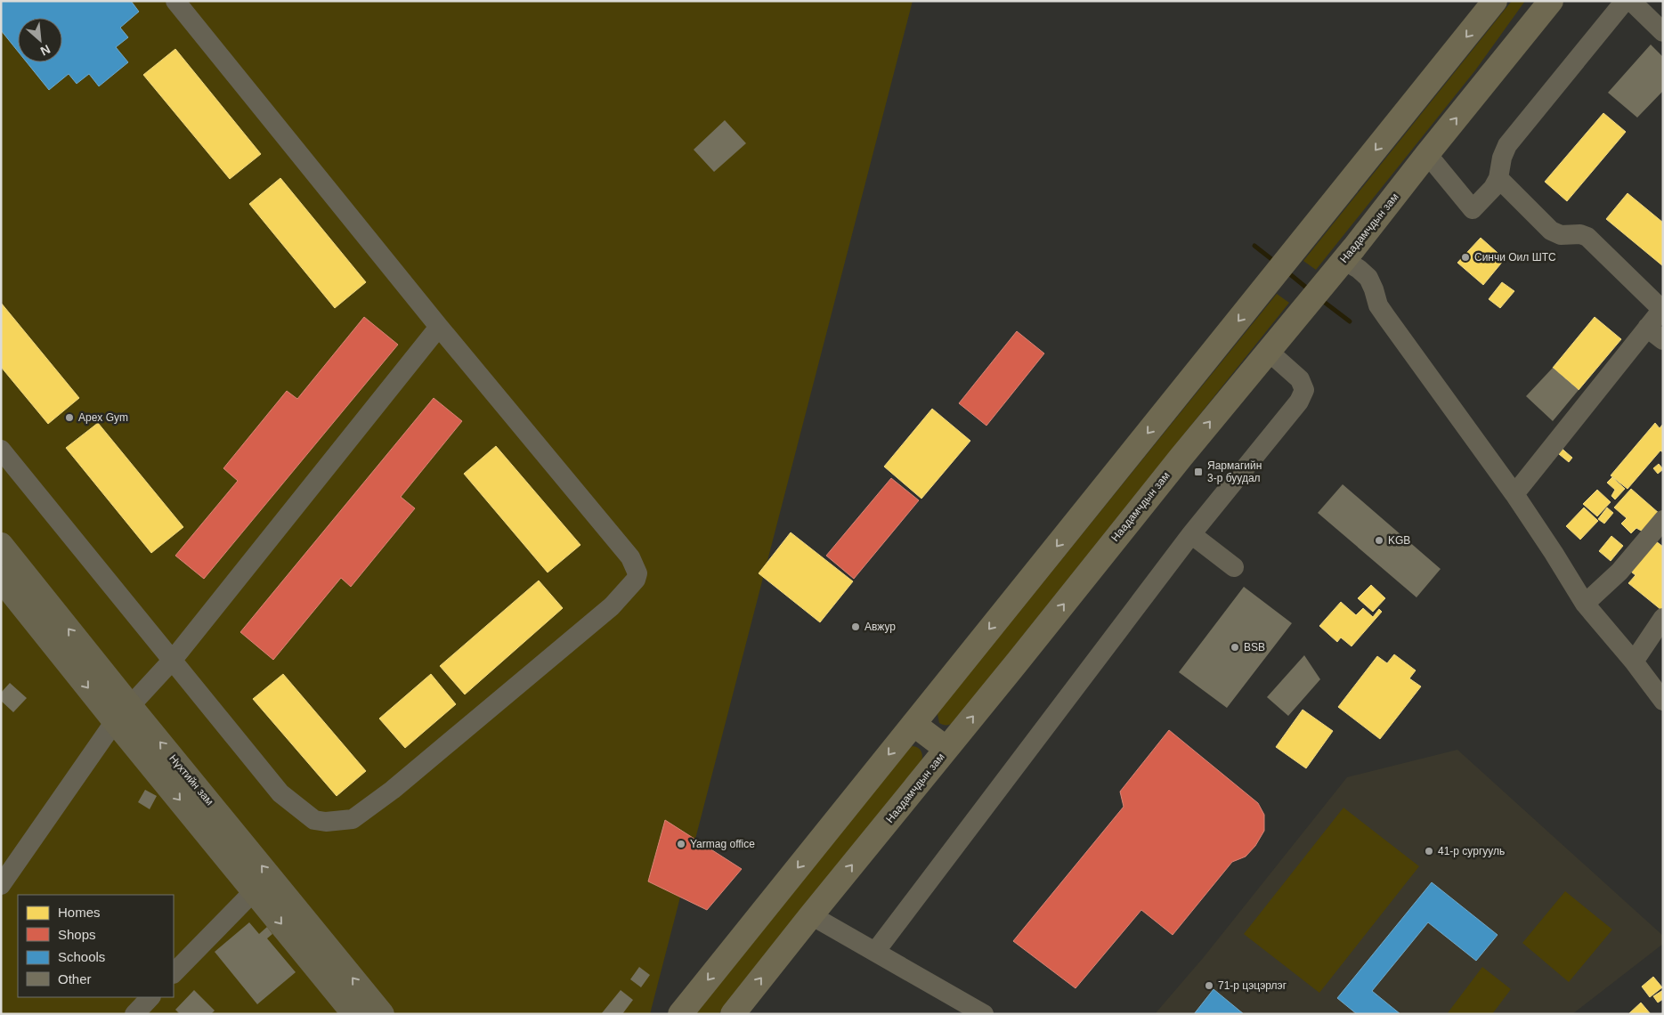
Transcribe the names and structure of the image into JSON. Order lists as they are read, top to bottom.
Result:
{
  "streets": {
    "highway": ["Наадамчдын зам"],
    "main road": ["Нүхтийн зам"]
  },
  "places": {
    "other": [
      "Синчи Оил ШТС",
      "Apex Gym",
      "KGB",
      "Авжур",
      "BSB",
      "Yarmag office",
      "41-р сургууль",
      "71-р цэцэрлэг"
    ],
    "transit": ["Яармагийн 3-р буудал"]
  },
  "legend": [
    "Homes",
    "Shops",
    "Schools",
    "Other"
  ],
  "north": "bottom right"
}
